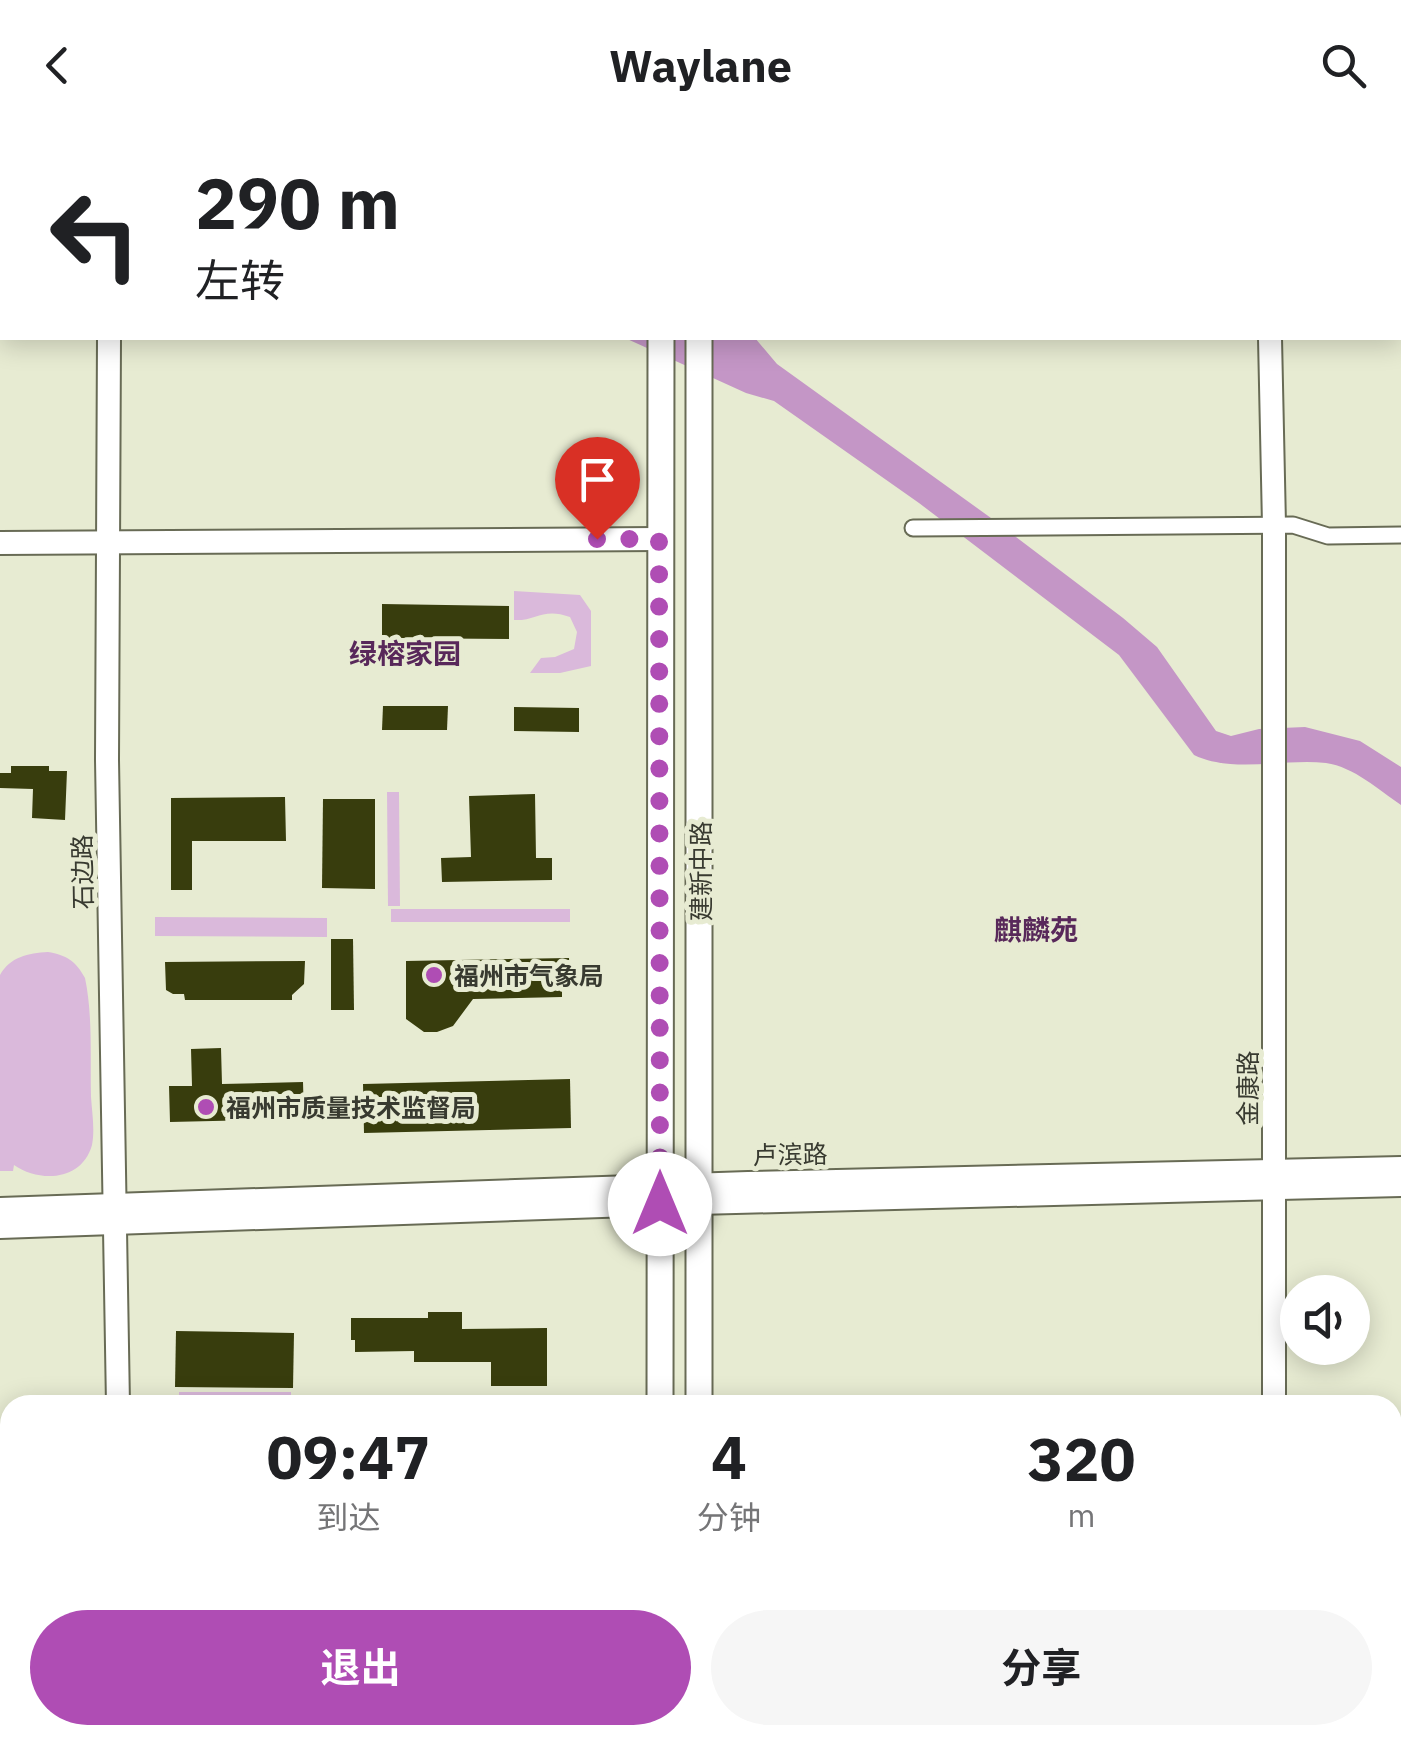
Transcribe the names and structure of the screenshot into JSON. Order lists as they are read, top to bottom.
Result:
{
  "streets": {
    "main road": ["建新中路"],
    "street": ["石边路", "金康路"]
  },
  "districts": ["绿榕家园", "麒麟苑"],
  "places": ["福州市气象局", "福州市质量技术监督局"],
  "page": {
    "header": "Waylane",
    "turn": ["290 m", "左转"],
    "eta": [
      "09:47",
      "到达",
      "4",
      "分钟",
      "320",
      "m"
    ],
    "buttons": ["退出", "分享"]
  }
}
